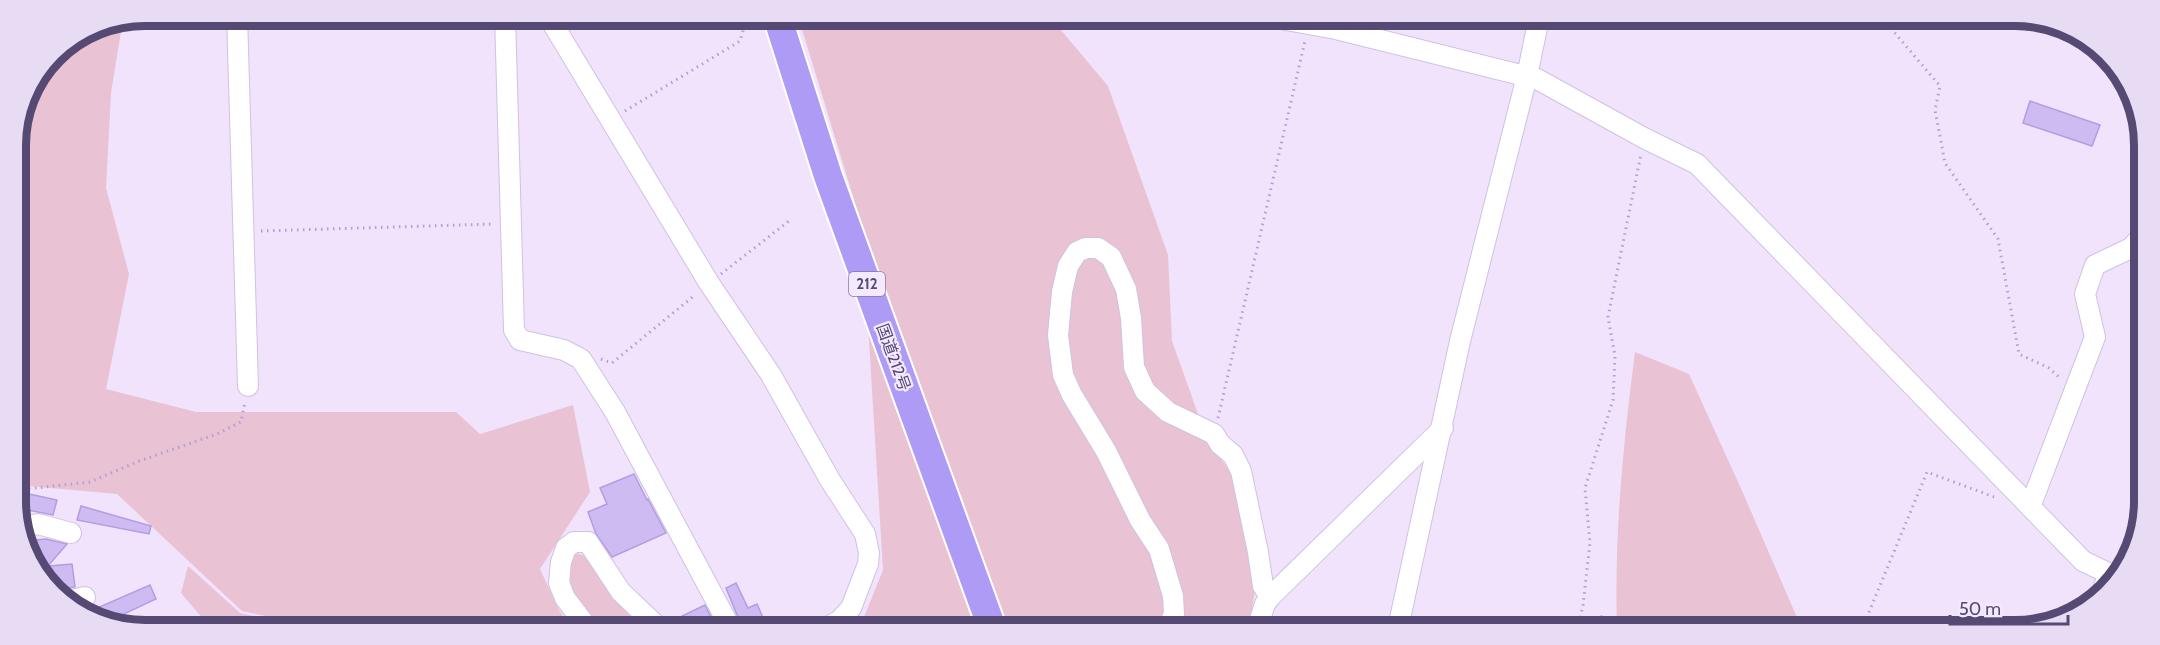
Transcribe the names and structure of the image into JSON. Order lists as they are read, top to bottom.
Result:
{
  "streets": {
    "highway": ["212", "国道212号"]
  },
  "scale_bar": "50 m"
}
